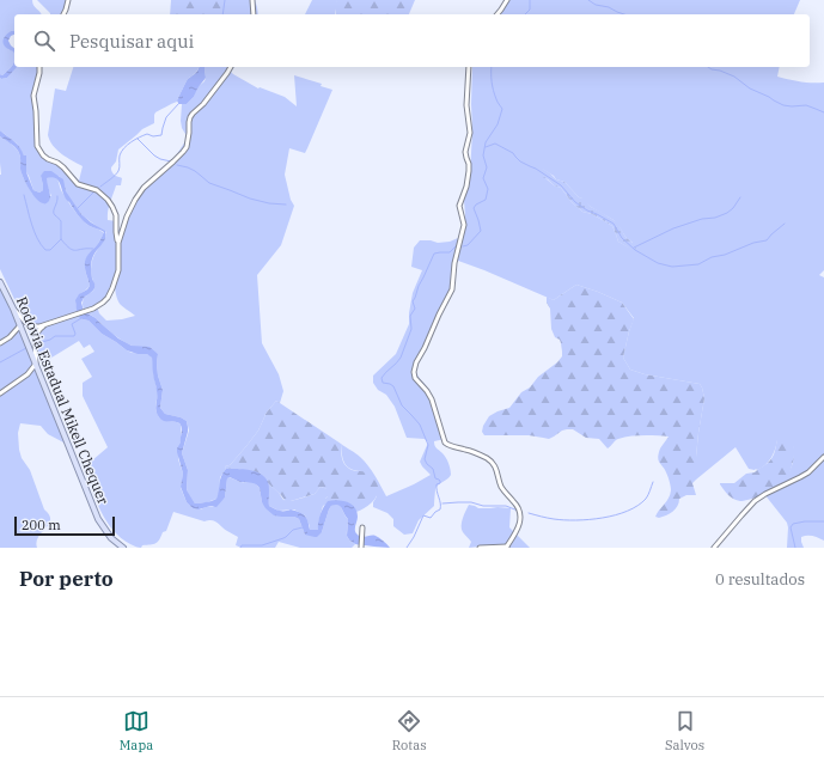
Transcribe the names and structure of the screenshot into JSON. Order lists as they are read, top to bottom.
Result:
{
  "streets": {
    "main road": ["Rodovia Estadual Mikell Chequer"]
  },
  "scale_bar": "200 m",
  "page": {
    "search": "Pesquisar aqui",
    "scale": "200 m",
    "heading": ["Por perto", "0 resultados"],
    "nav": ["Mapa", "Rotas", "Salvos"]
  }
}
